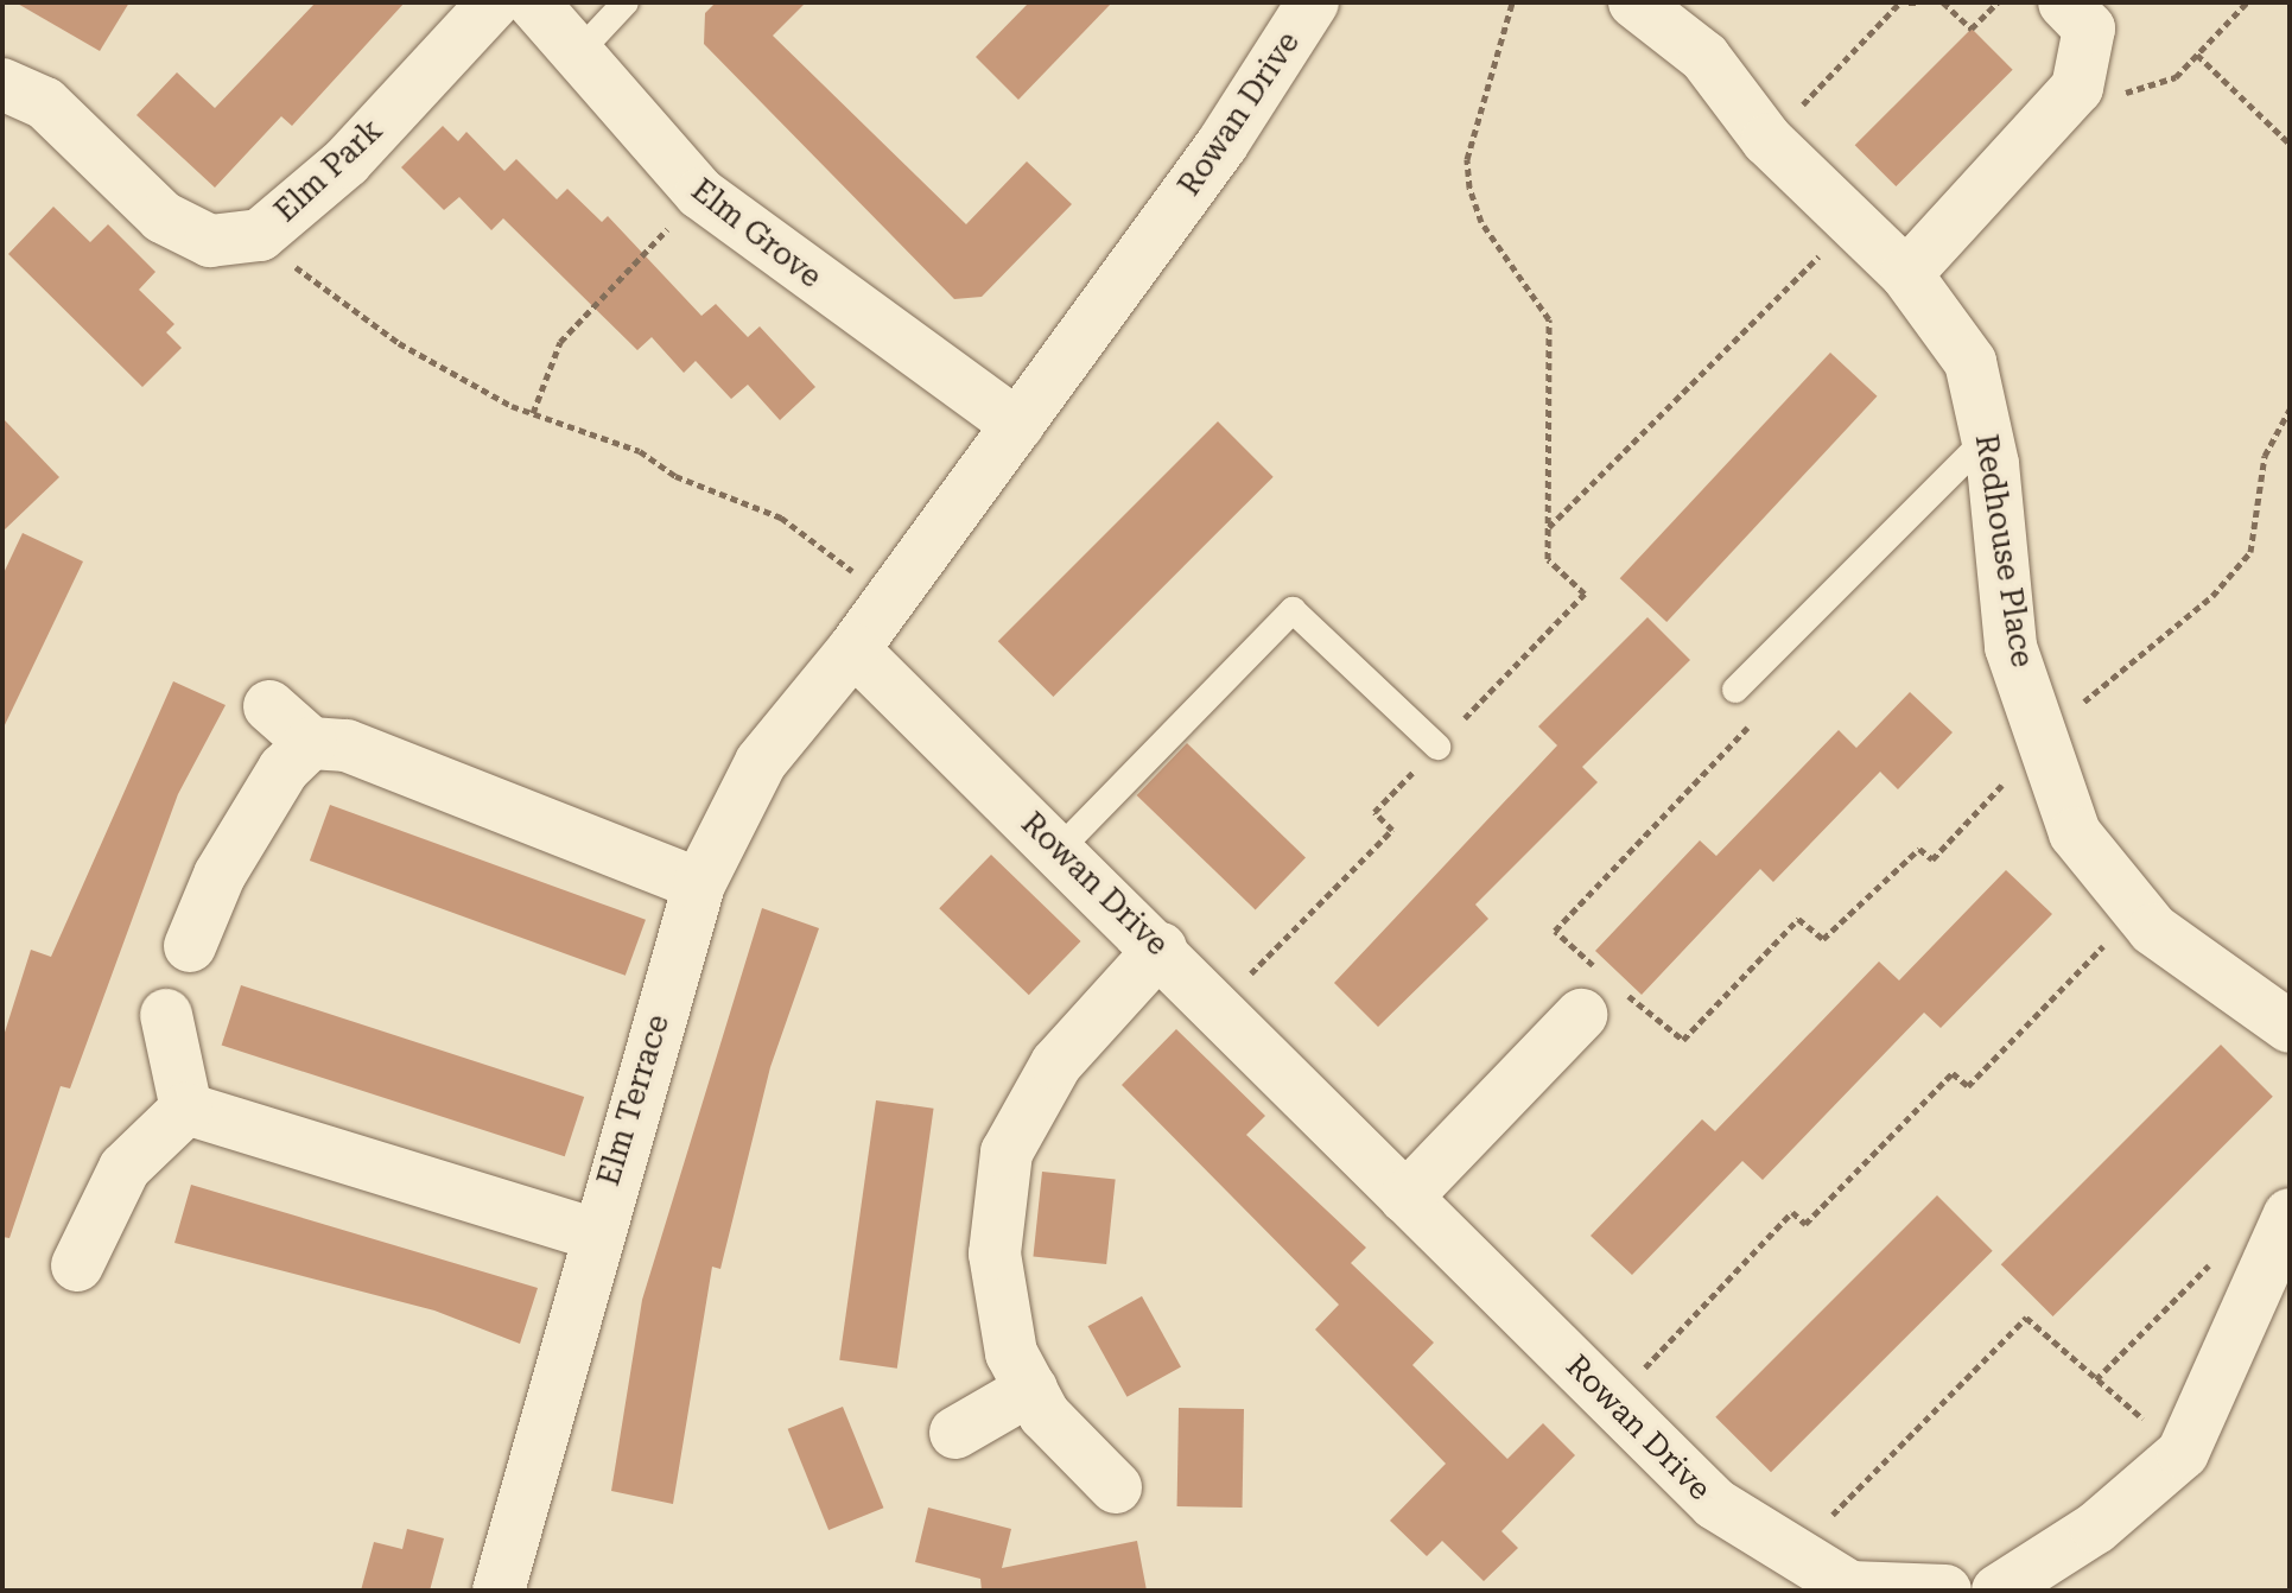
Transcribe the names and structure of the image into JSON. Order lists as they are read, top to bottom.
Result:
{
  "streets": {
    "street": [
      "Rowan Drive",
      "Elm Park",
      "Elm Grove",
      "Redhouse Place",
      "Elm Terrace"
    ]
  },
  "crossings": [
    ["Rowan Drive", "Elm Grove"],
    ["Rowan Drive", "Elm Terrace"]
  ]
}
